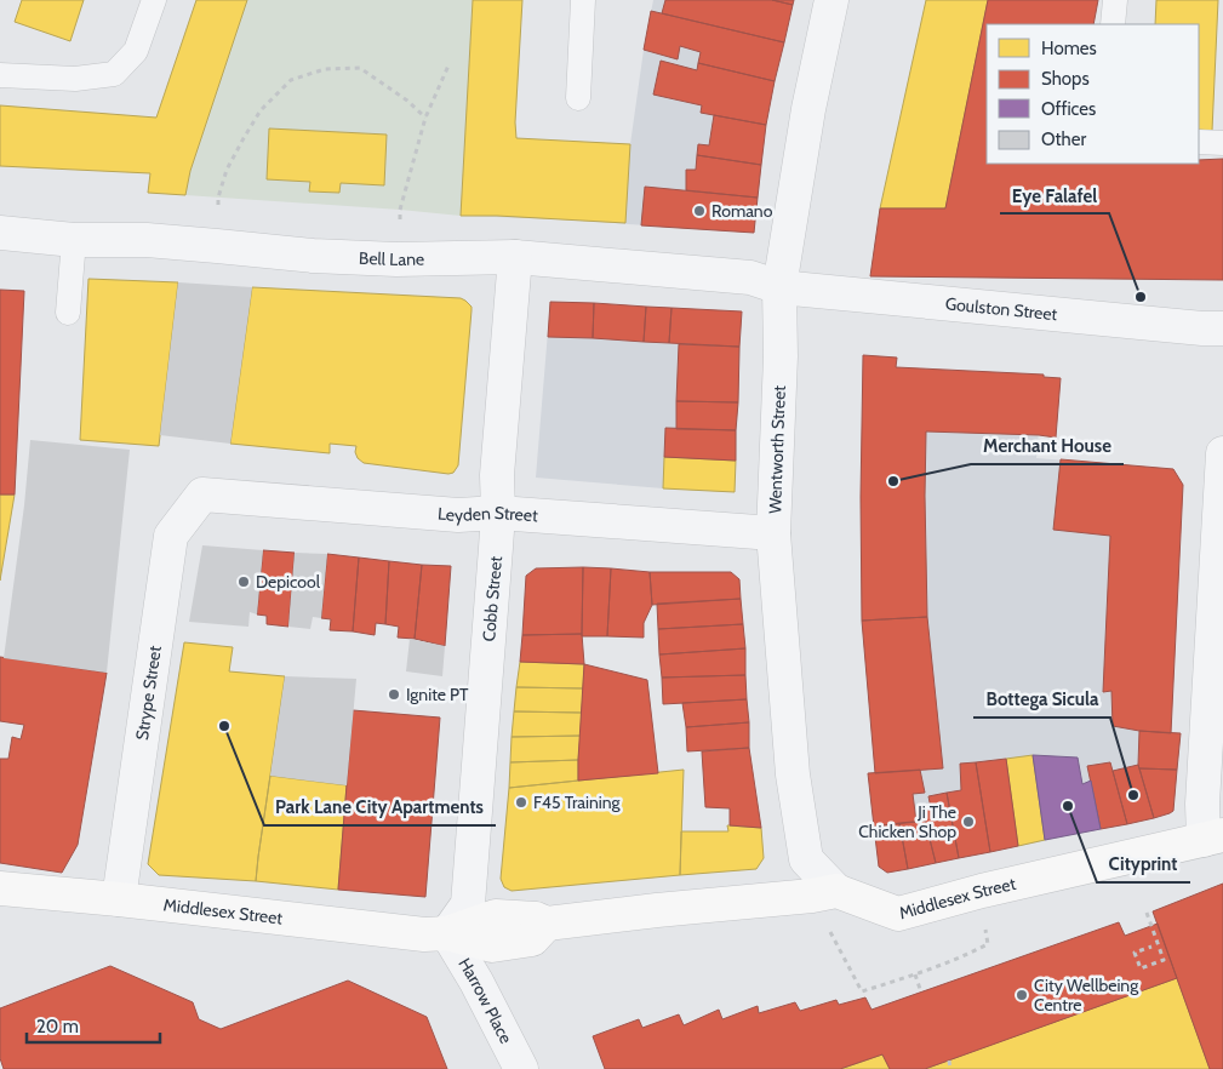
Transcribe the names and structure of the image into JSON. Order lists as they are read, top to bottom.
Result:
{
  "streets": {
    "street": [
      "Bell Lane",
      "Goulston Street",
      "Wentworth Street",
      "Leyden Street",
      "Cobb Street",
      "Strype Street",
      "Middlesex Street",
      "Harrow Place"
    ]
  },
  "crossings": [
    ["Bell Lane", "Goulston Street"],
    ["Bell Lane", "Wentworth Street"],
    ["Bell Lane", "Cobb Street"],
    ["Goulston Street", "Wentworth Street"],
    ["Wentworth Street", "Leyden Street"],
    ["Wentworth Street", "Middlesex Street"],
    ["Leyden Street", "Cobb Street"],
    ["Leyden Street", "Strype Street"],
    ["Cobb Street", "Middlesex Street"],
    ["Cobb Street", "Harrow Place"],
    ["Strype Street", "Middlesex Street"],
    ["Middlesex Street", "Harrow Place"]
  ],
  "places": [
    "Romano",
    "Eye Falafel",
    "Merchant House",
    "Depicool",
    "Ignite PT",
    "Park Lane City Apartments",
    "Bottega Sicula",
    "F45 Training",
    "Cityprint",
    "Ji The Chicken Shop",
    "City Wellbeing Centre"
  ],
  "legend": [
    "Homes",
    "Shops",
    "Offices",
    "Other"
  ],
  "scale_bar": "20 m"
}
